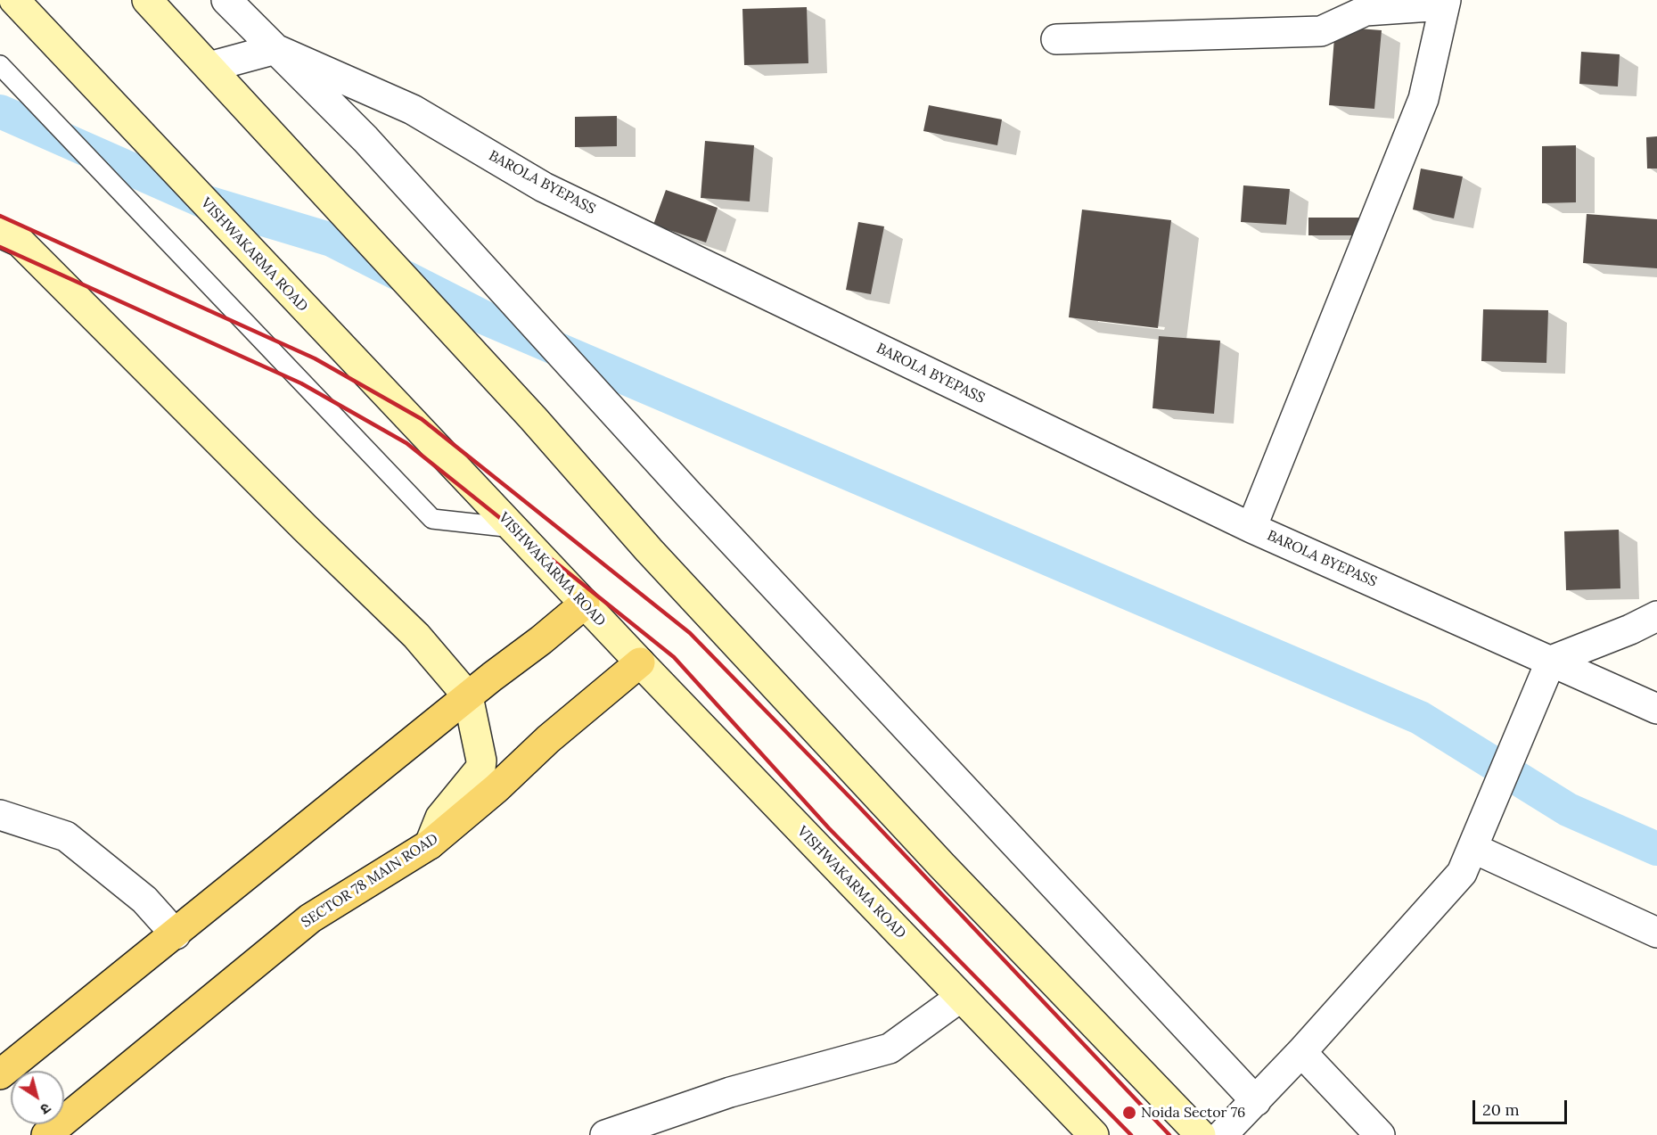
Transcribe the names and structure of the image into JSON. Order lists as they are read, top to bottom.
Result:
{
  "streets": {
    "main road": ["VISHWAKARMA ROAD", "SECTOR 78 MAIN ROAD"],
    "street": ["BAROLA BYEPASS"]
  },
  "crossings": [
    ["VISHWAKARMA ROAD", "SECTOR 78 MAIN ROAD"]
  ],
  "places": ["Noida Sector 76"],
  "scale_bar": "20 m",
  "north": "bottom right"
}
